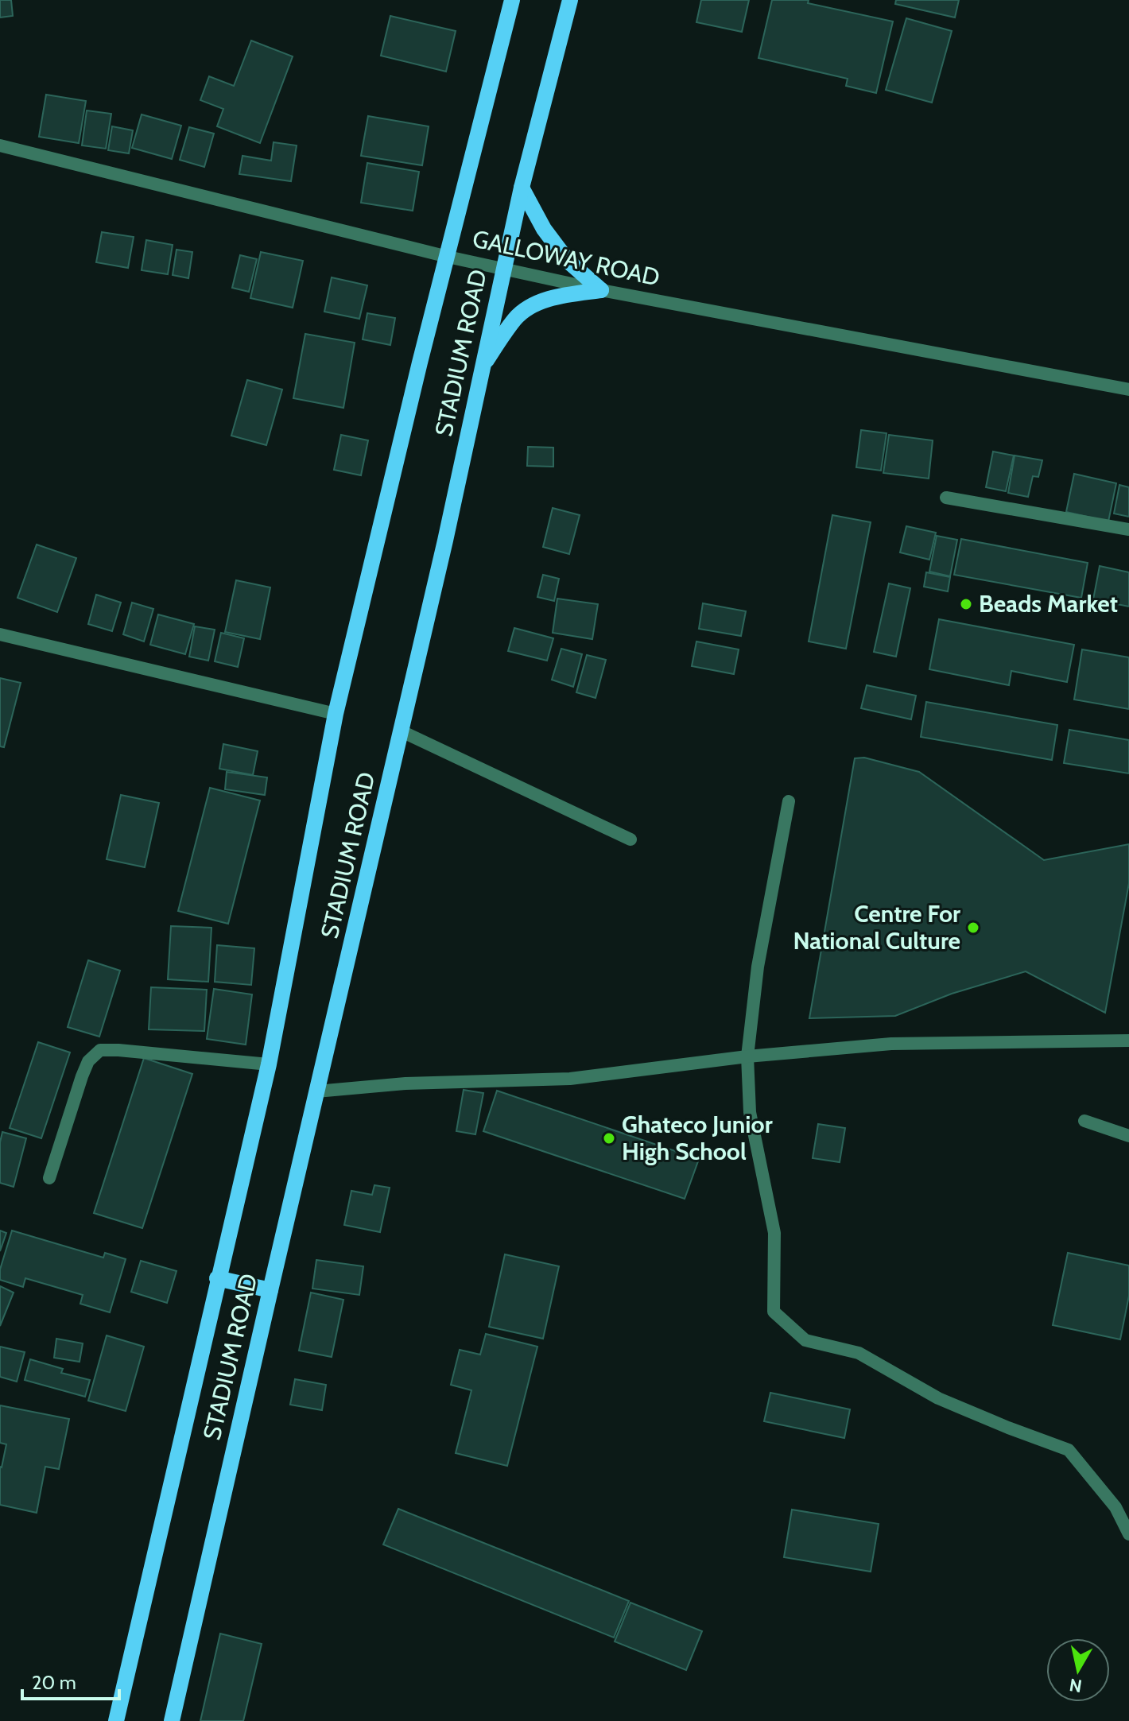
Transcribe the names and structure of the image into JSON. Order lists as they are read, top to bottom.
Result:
{
  "streets": {
    "main road": ["STADIUM ROAD"],
    "street": ["GALLOWAY ROAD"]
  },
  "crossings": [
    ["GALLOWAY ROAD", "STADIUM ROAD"]
  ],
  "places": ["Beads Market", "Centre For National Culture", "Ghateco Junior High School"],
  "scale_bar": "20 m",
  "north": "bottom"
}
